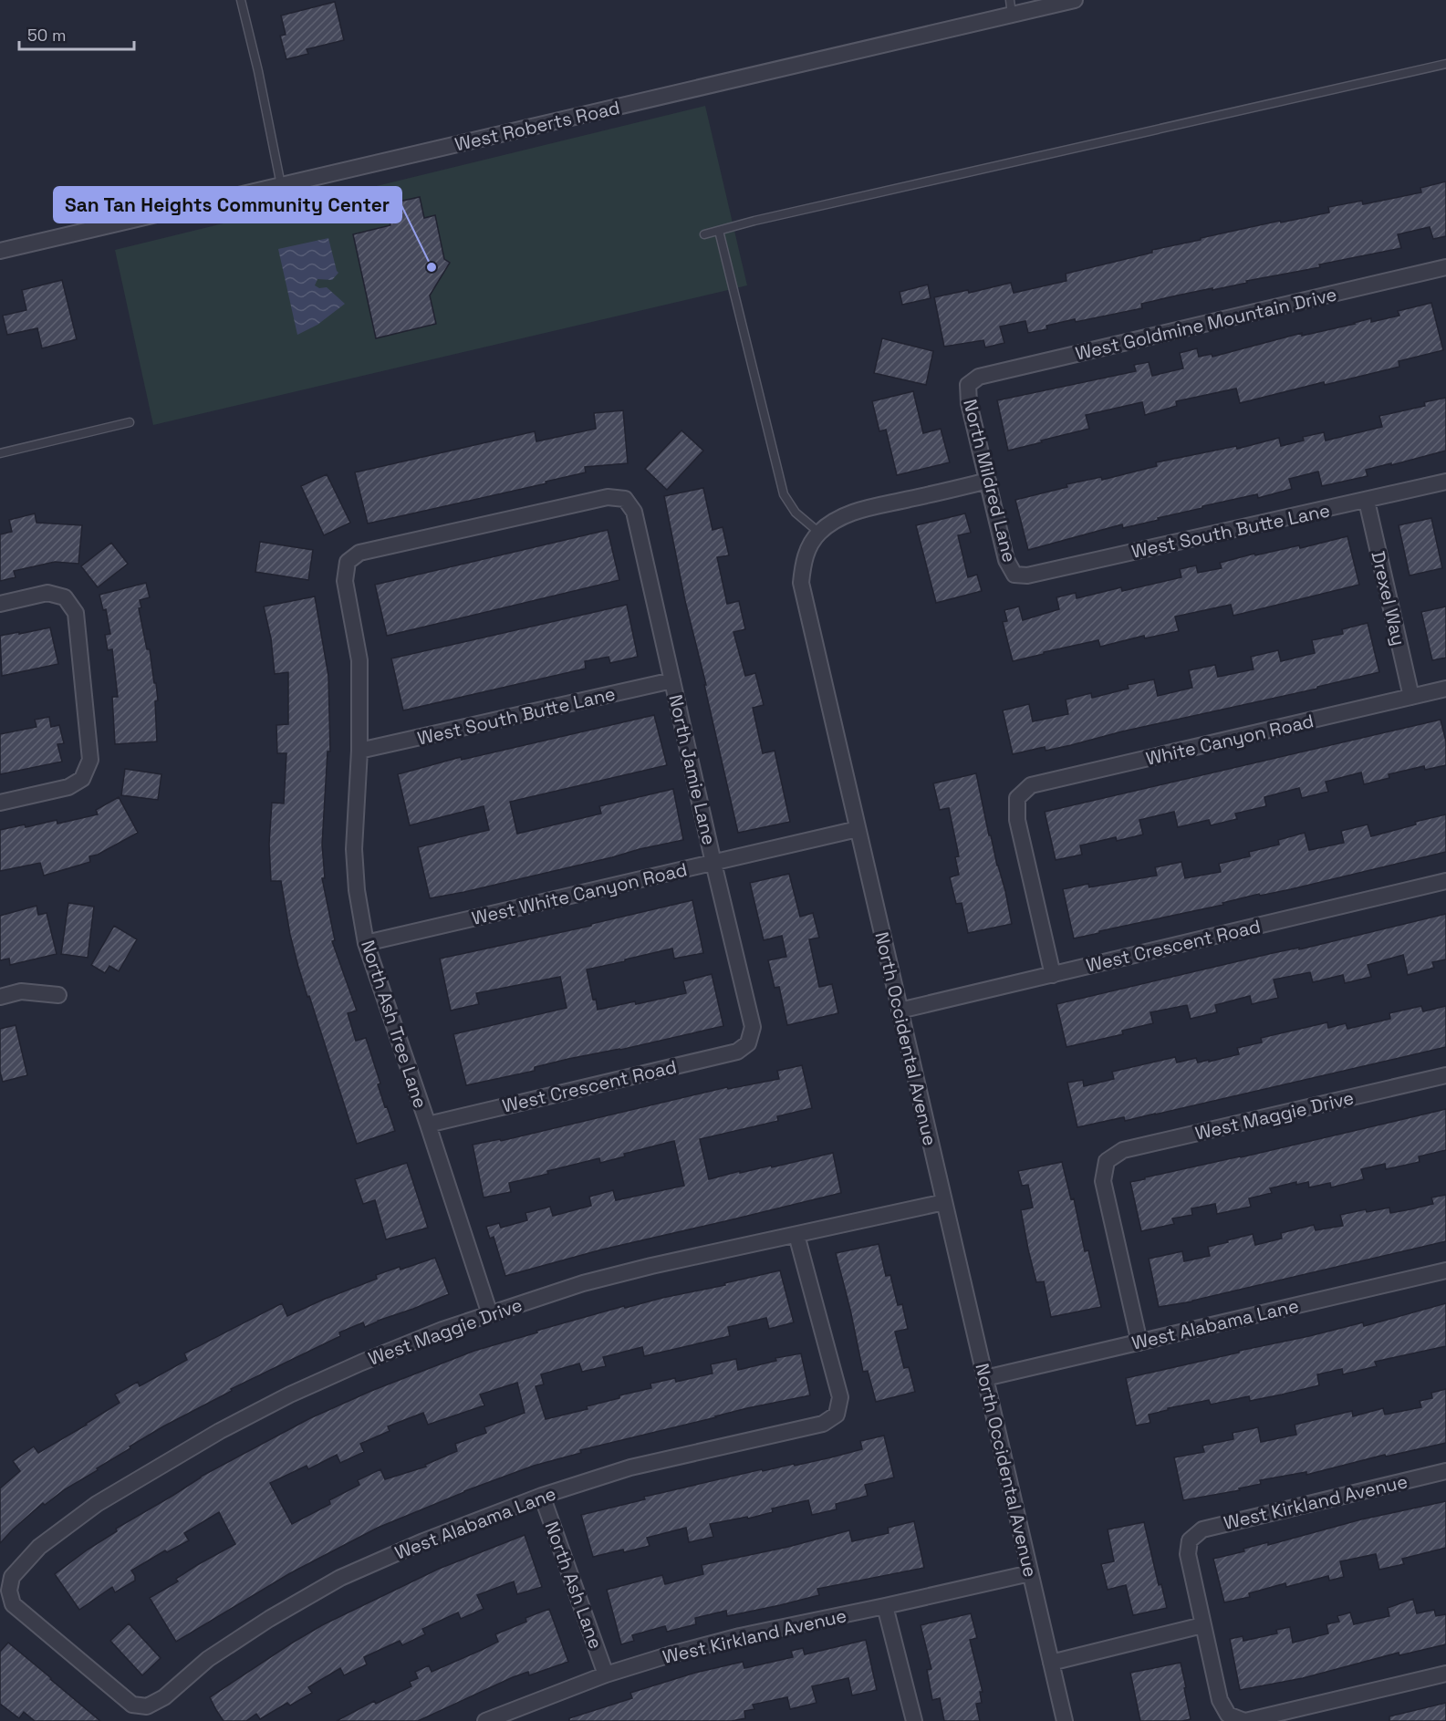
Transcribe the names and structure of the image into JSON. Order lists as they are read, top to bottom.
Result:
{
  "streets": {
    "street": [
      "West Roberts Road",
      "West Goldmine Mountain Drive",
      "North Mildred Lane",
      "West South Butte Lane",
      "Drexel Way",
      "White Canyon Road",
      "North Jamie Lane",
      "West White Canyon Road",
      "West Crescent Road",
      "North Ash Tree Lane",
      "North Occidental Avenue",
      "West Maggie Drive",
      "West Alabama Lane",
      "West Kirkland Avenue",
      "North Ash Lane"
    ]
  },
  "crossings": [
    ["West Goldmine Mountain Drive", "North Mildred Lane"],
    ["North Mildred Lane", "West South Butte Lane"],
    ["North Mildred Lane", "North Occidental Avenue"],
    ["West South Butte Lane", "Drexel Way"],
    ["West South Butte Lane", "North Jamie Lane"],
    ["West South Butte Lane", "North Ash Tree Lane"],
    ["Drexel Way", "White Canyon Road"],
    ["White Canyon Road", "West Crescent Road"],
    ["North Jamie Lane", "West White Canyon Road"],
    ["North Jamie Lane", "West Crescent Road"],
    ["North Jamie Lane", "North Ash Tree Lane"],
    ["West White Canyon Road", "North Ash Tree Lane"],
    ["West White Canyon Road", "North Occidental Avenue"],
    ["West Crescent Road", "North Ash Tree Lane"],
    ["West Crescent Road", "North Occidental Avenue"],
    ["North Ash Tree Lane", "West Maggie Drive"],
    ["North Occidental Avenue", "West Maggie Drive"],
    ["North Occidental Avenue", "West Alabama Lane"],
    ["North Occidental Avenue", "West Kirkland Avenue"],
    ["West Maggie Drive", "West Alabama Lane"],
    ["West Alabama Lane", "North Ash Lane"],
    ["West Kirkland Avenue", "North Ash Lane"]
  ],
  "places": ["San Tan Heights Community Center"],
  "scale_bar": "50 m"
}
